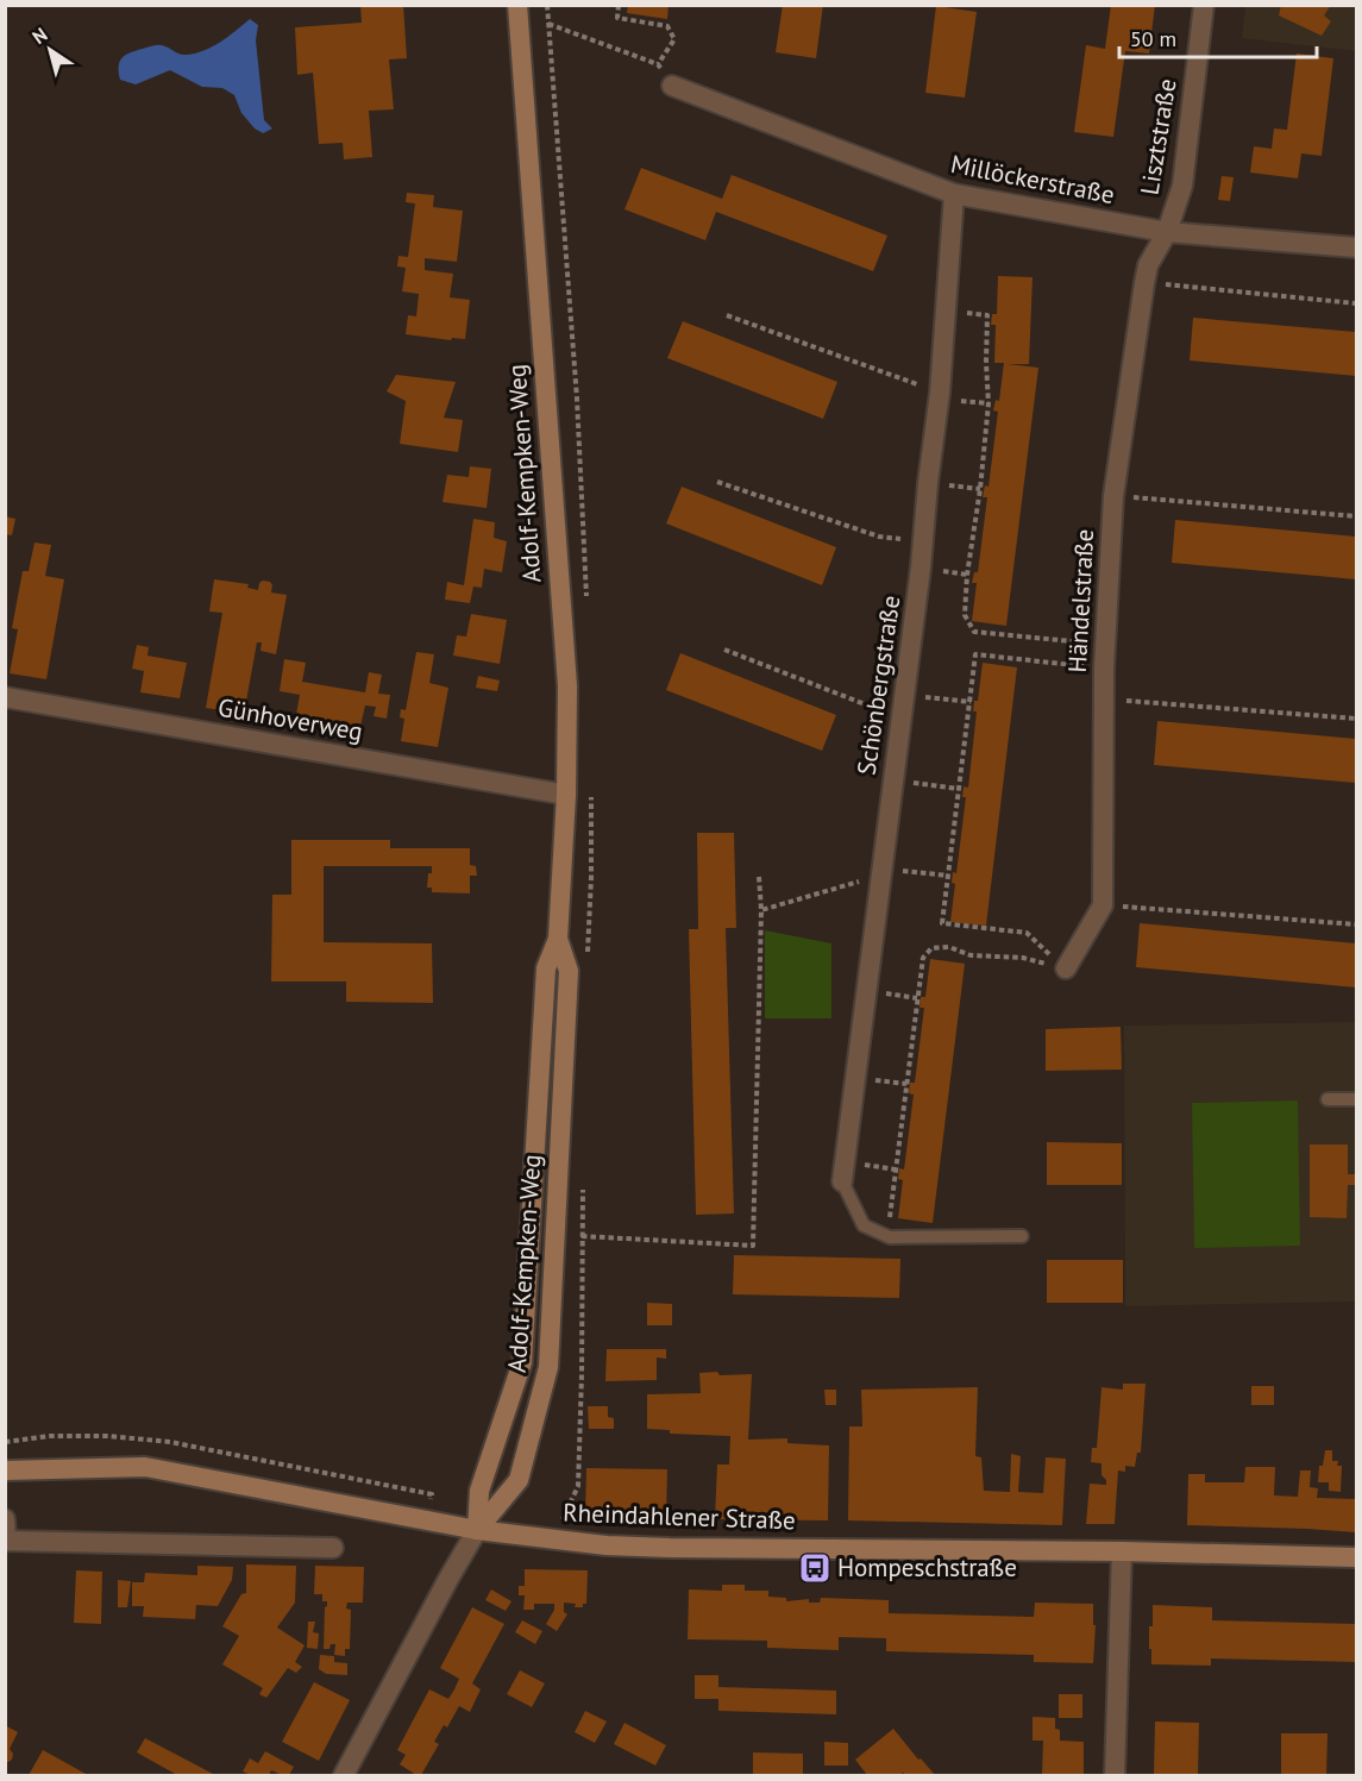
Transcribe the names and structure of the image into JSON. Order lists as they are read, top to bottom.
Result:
{
  "streets": {
    "main road": ["Adolf-Kempken-Weg", "Rheindahlener Straße"],
    "street": [
      "Lisztstraße",
      "Millöckerstraße",
      "Händelstraße",
      "Schönbergstraße",
      "Günhoverweg"
    ]
  },
  "crossings": [
    ["Lisztstraße", "Millöckerstraße"],
    ["Lisztstraße", "Händelstraße"],
    ["Millöckerstraße", "Händelstraße"],
    ["Millöckerstraße", "Schönbergstraße"],
    ["Adolf-Kempken-Weg", "Günhoverweg"],
    ["Adolf-Kempken-Weg", "Rheindahlener Straße"]
  ],
  "places": {
    "bus stop": ["Hompeschstraße"]
  },
  "scale_bar": "50 m",
  "north": "top left"
}
